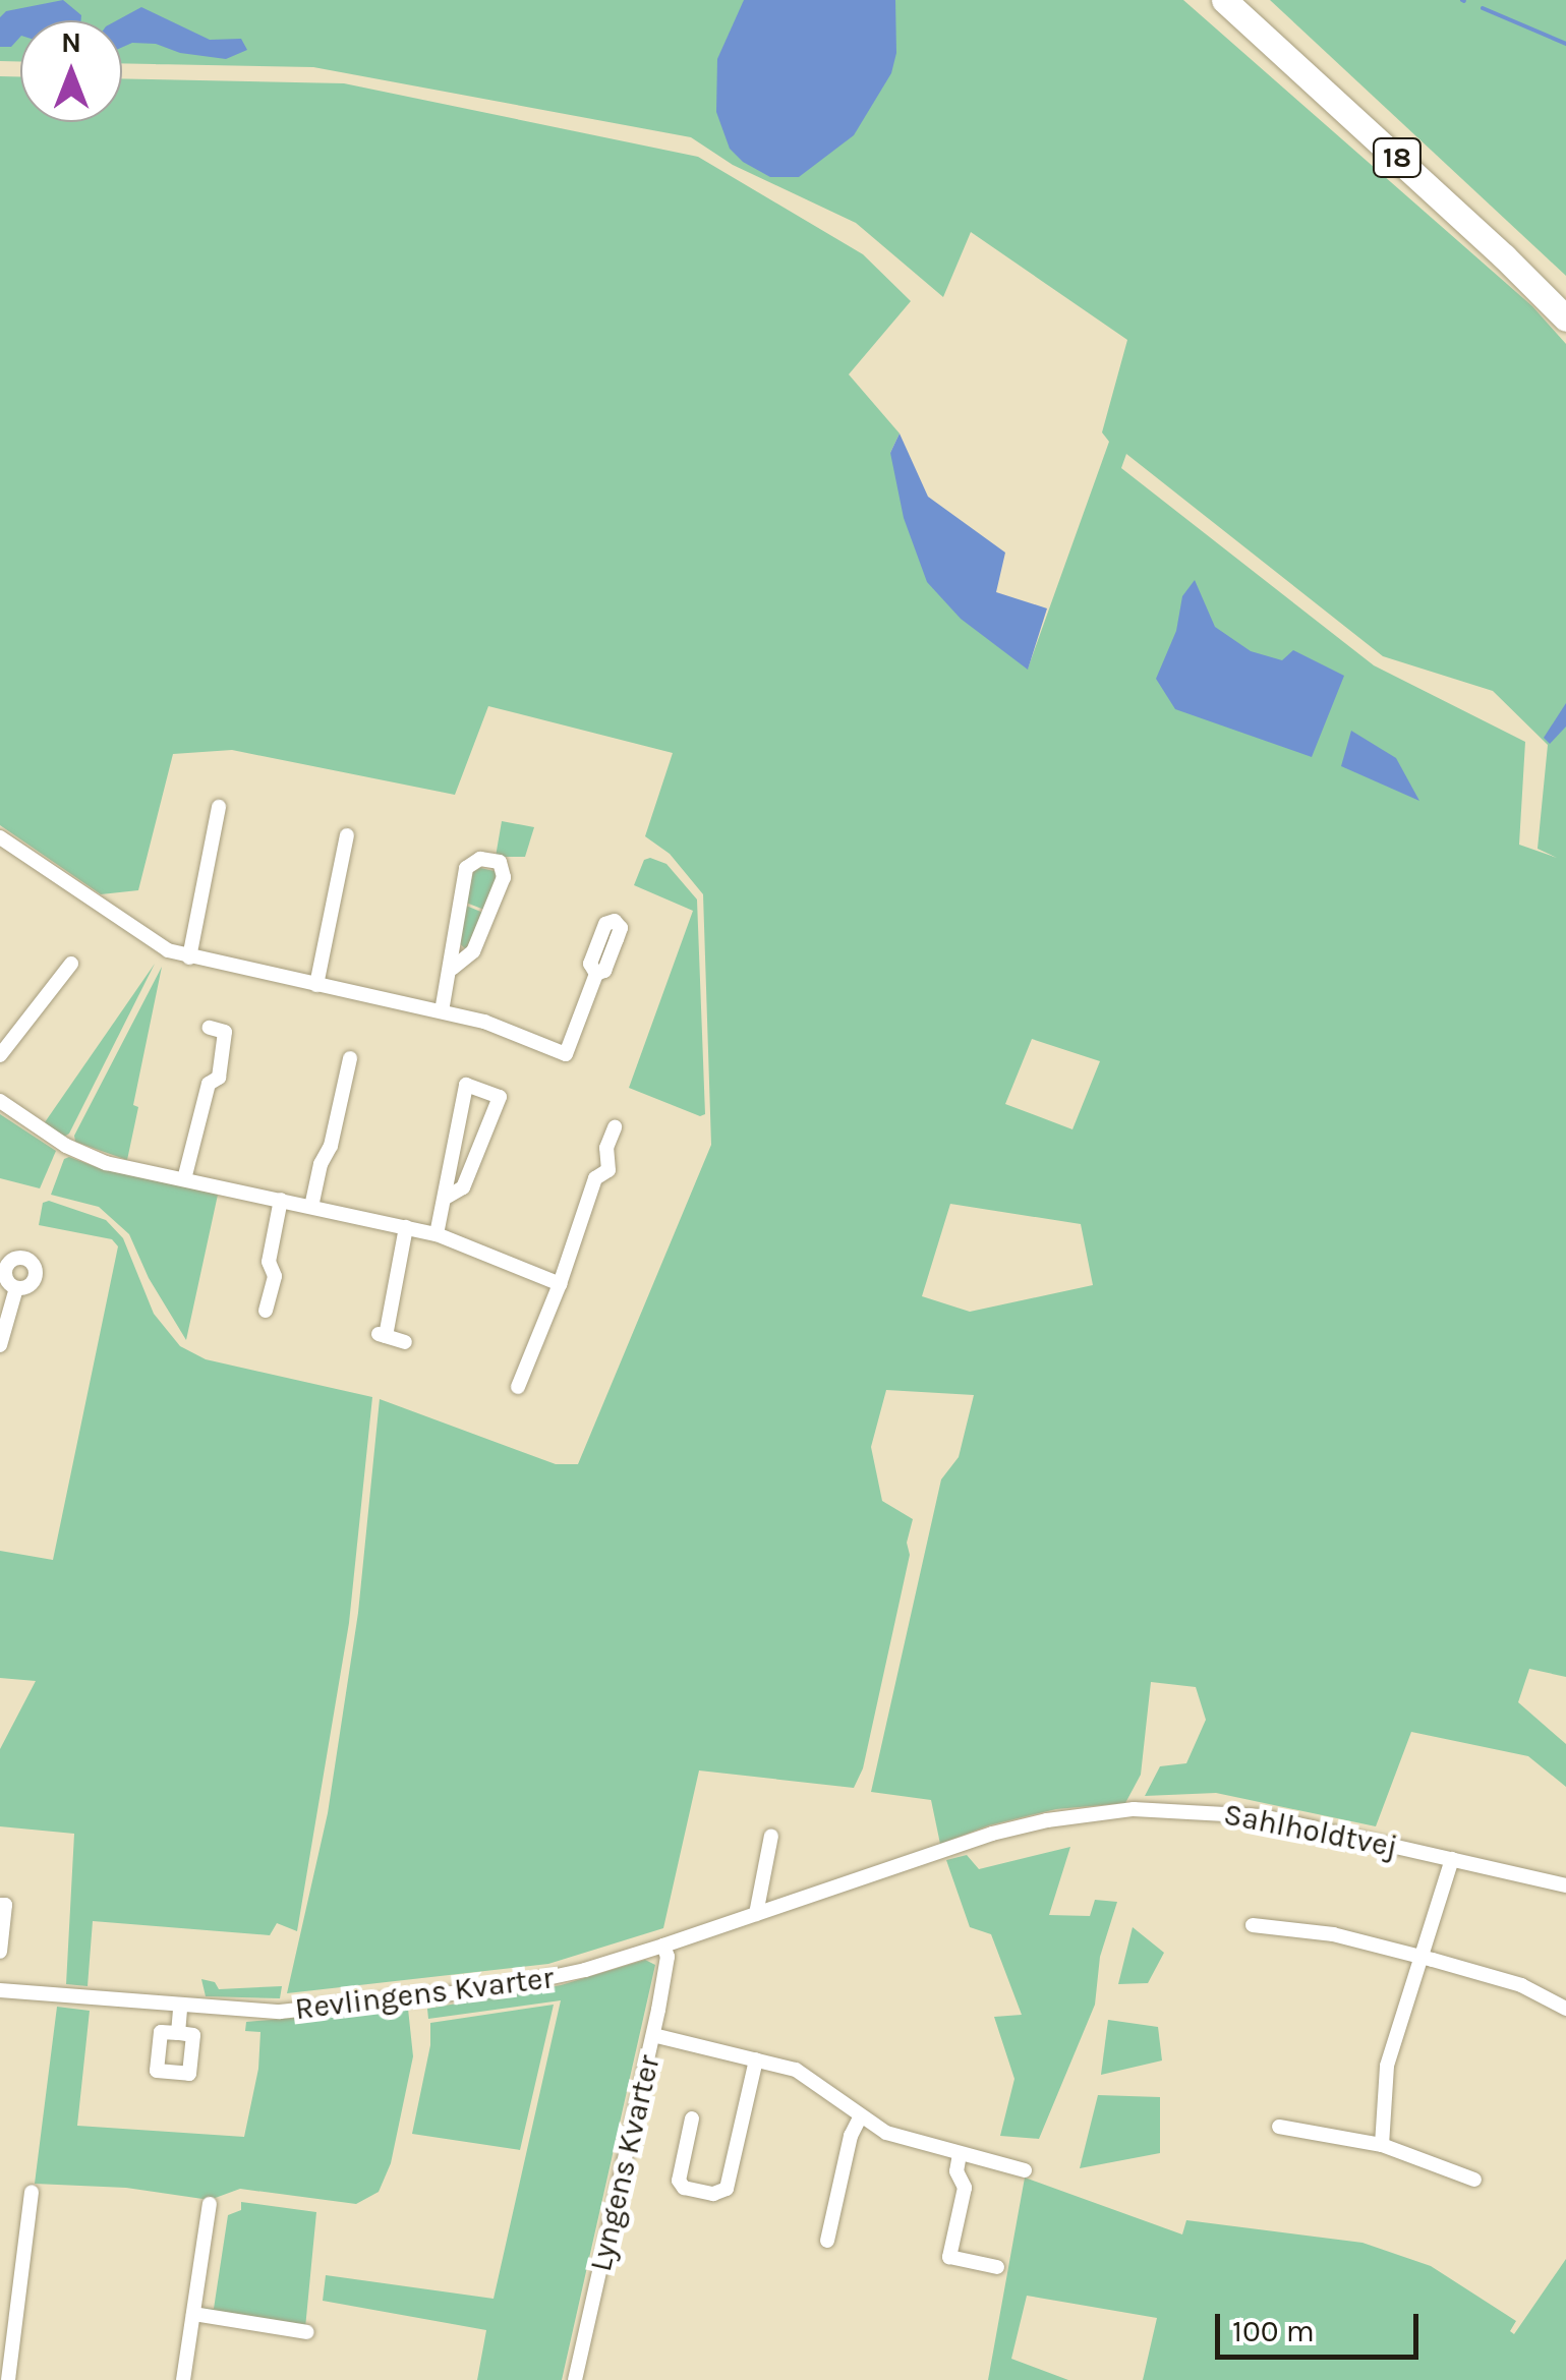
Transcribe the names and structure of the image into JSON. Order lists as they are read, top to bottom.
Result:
{
  "streets": {
    "highway": ["18"],
    "street": ["Sahlholdtvej", "Revlingens Kvarter", "Lyngens Kvarter"]
  },
  "crossings": [
    ["Sahlholdtvej", "Revlingens Kvarter"],
    ["Revlingens Kvarter", "Lyngens Kvarter"]
  ],
  "scale_bar": "100 m",
  "north": "top"
}
